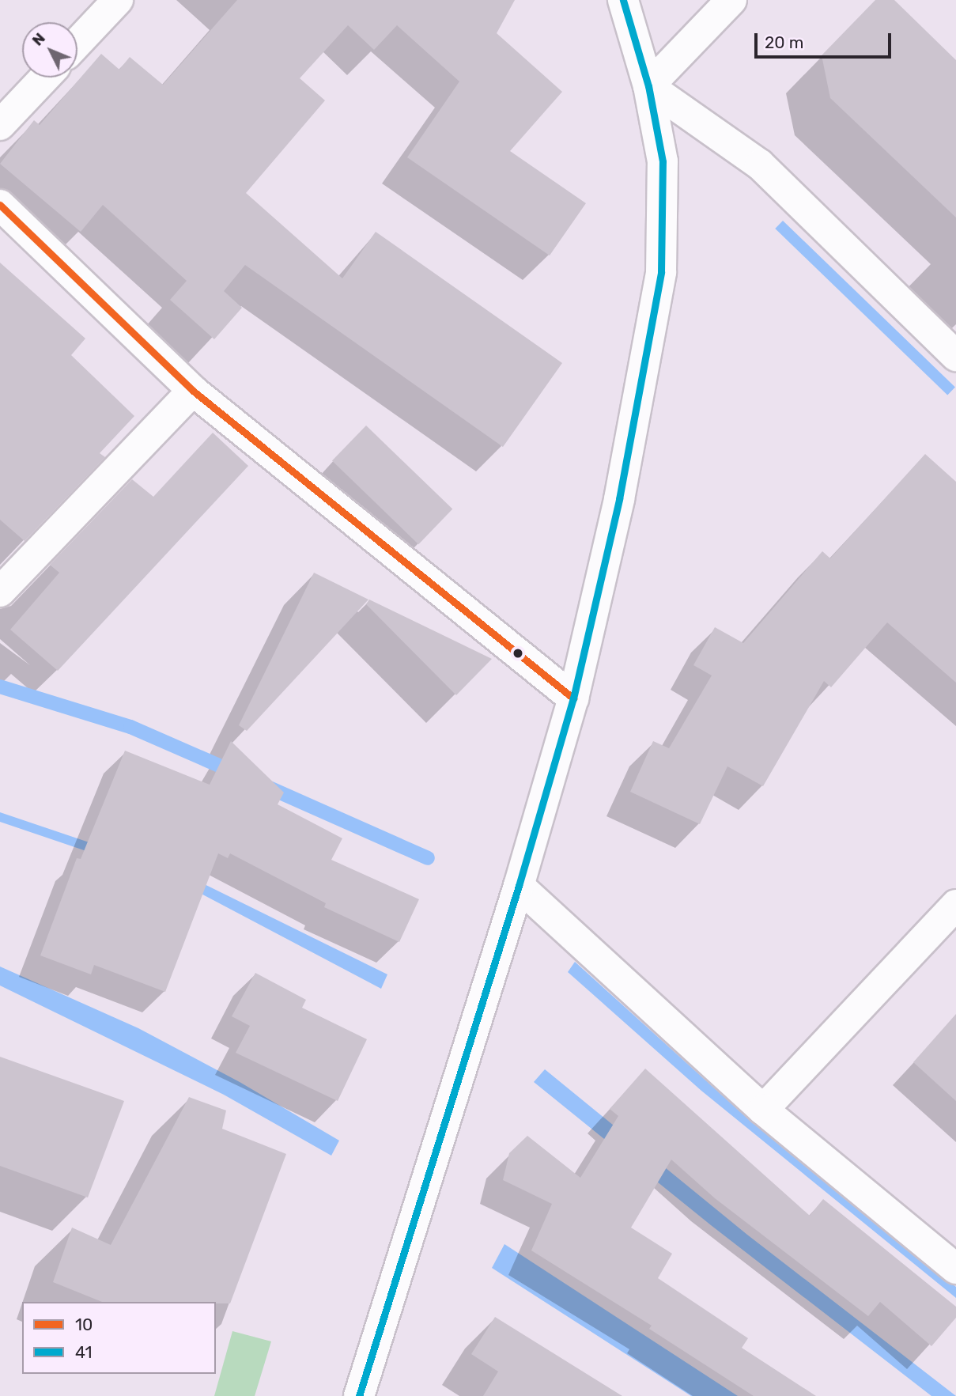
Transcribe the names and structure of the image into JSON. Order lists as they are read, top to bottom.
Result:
{
  "lines": ["transit line 41", "transit line 10"],
  "legend": ["10", "41"],
  "scale_bar": "20 m",
  "north": "top left"
}
